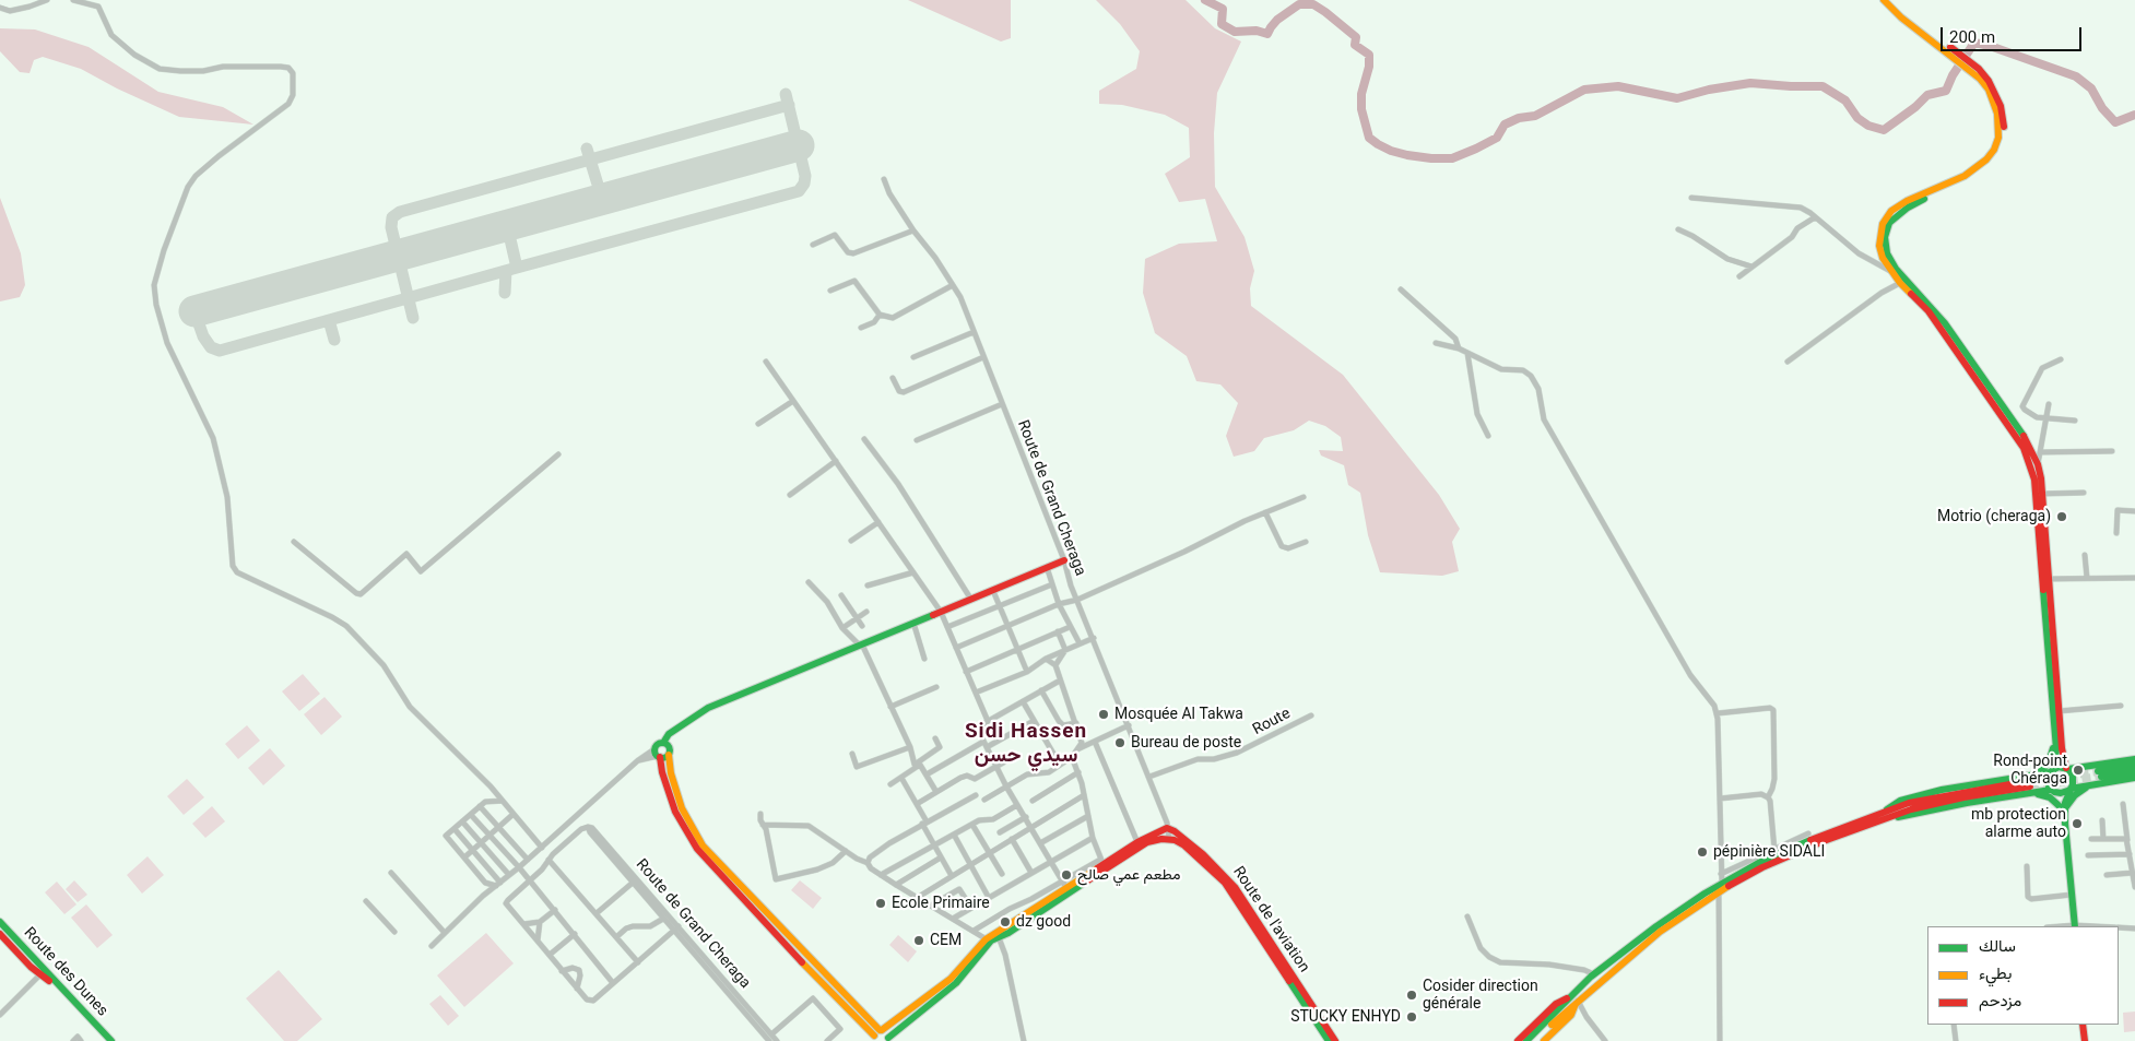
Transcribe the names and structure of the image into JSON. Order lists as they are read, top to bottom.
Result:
{
  "streets": {
    "main road": ["Route de l'aviation", "Route des Dunes"],
    "street": ["Route de Grand Cheraga", "Route"]
  },
  "crossings": [
    ["Route de Grand Cheraga", "Route"],
    ["Route de Grand Cheraga", "Route de l'aviation"]
  ],
  "districts": ["Sidi Hassen سيدي حسن"],
  "places": [
    "Motrio (cheraga)",
    "Mosquée Al Takwa",
    "Bureau de poste",
    "Rond-point Chéraga",
    "mb protection alarme auto",
    "pépinière SIDALI",
    "مطعم عمي صالح",
    "Ecole Primaire",
    "dz good",
    "CEM",
    "Cosider direction générale",
    "STUCKY ENHYD"
  ],
  "legend": ["سالك", "بطيء", "مزدحم"],
  "scale_bar": "200 m"
}
